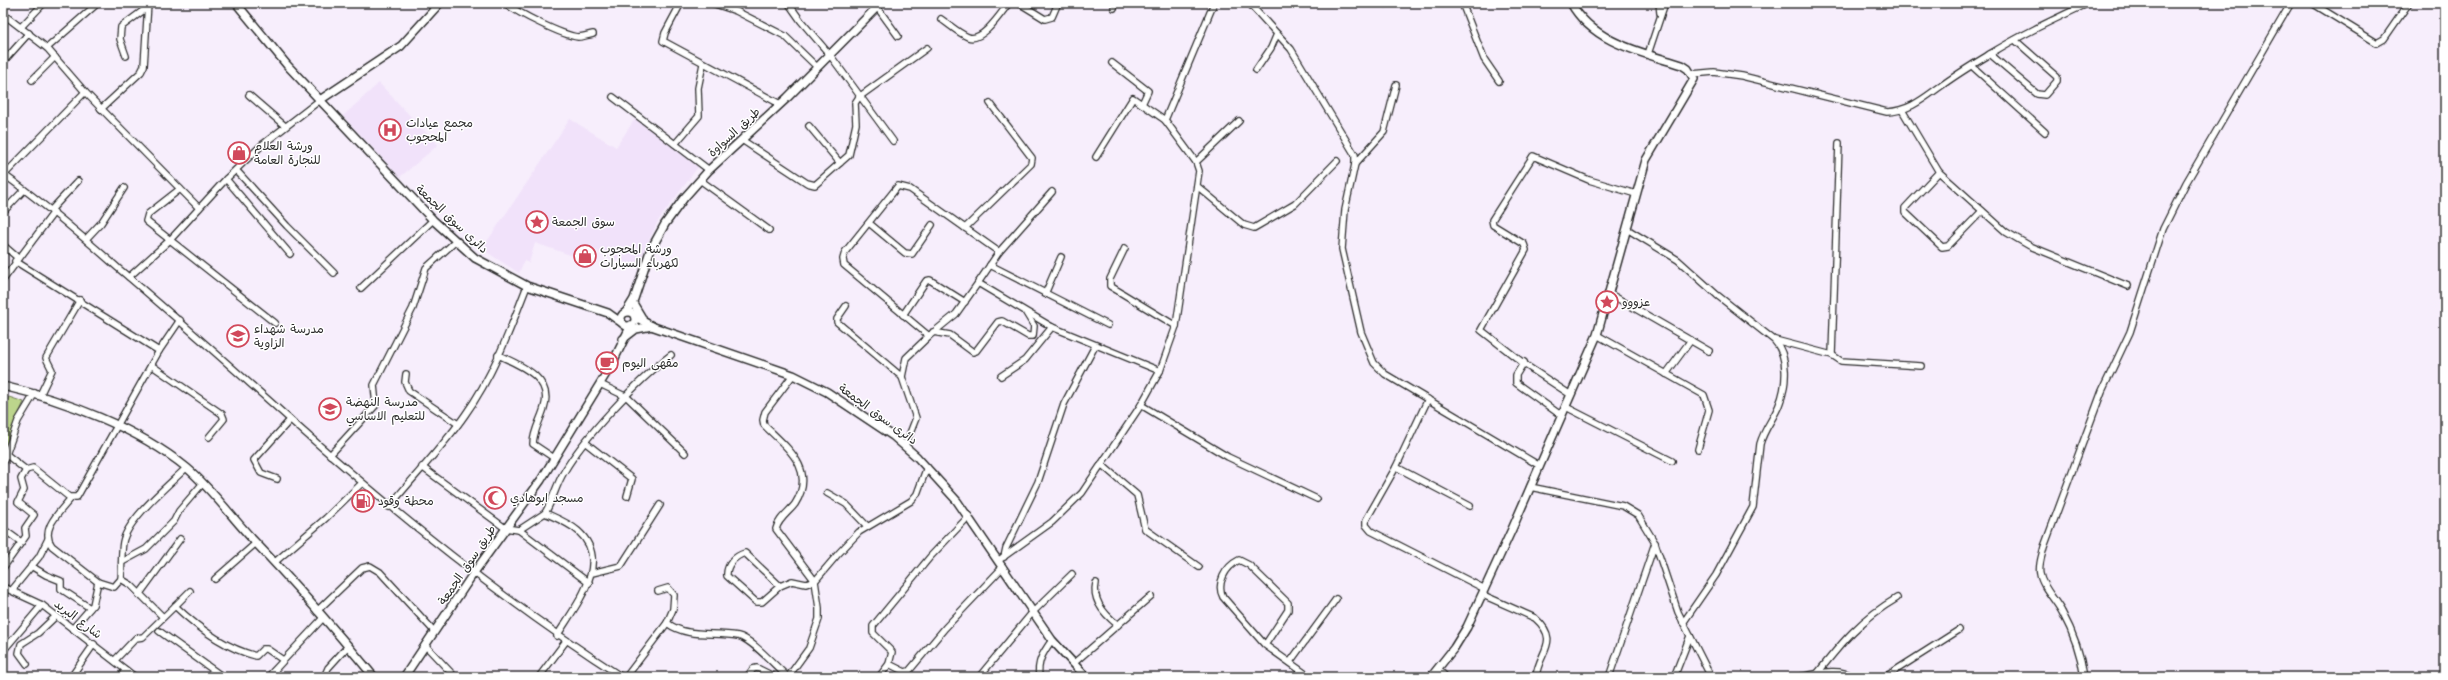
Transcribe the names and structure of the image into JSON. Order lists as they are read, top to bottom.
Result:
{
  "streets": {
    "street": [
      "طريق السواوة",
      "دائرى سوق الجمعة",
      "طريق سوق الجمعة",
      "شارع البريد"
    ]
  },
  "places": {
    "hospital": ["مجمع عيادات المحجوب"],
    "shop": ["ورشة العلام للنجارة العامة", "ورشة المحجوب لكهرباء السيارات"],
    "place": ["سوق الجمعة", "عزووو"],
    "school or university": ["مدرسة شهداء الزاوية", "مدرسة النهضة للتعليم الاساسي"],
    "cafe": ["مقهى اليوم"],
    "mosque": ["مسجد ابوهادي"],
    "fuel station": ["محطة وقود"]
  }
}
